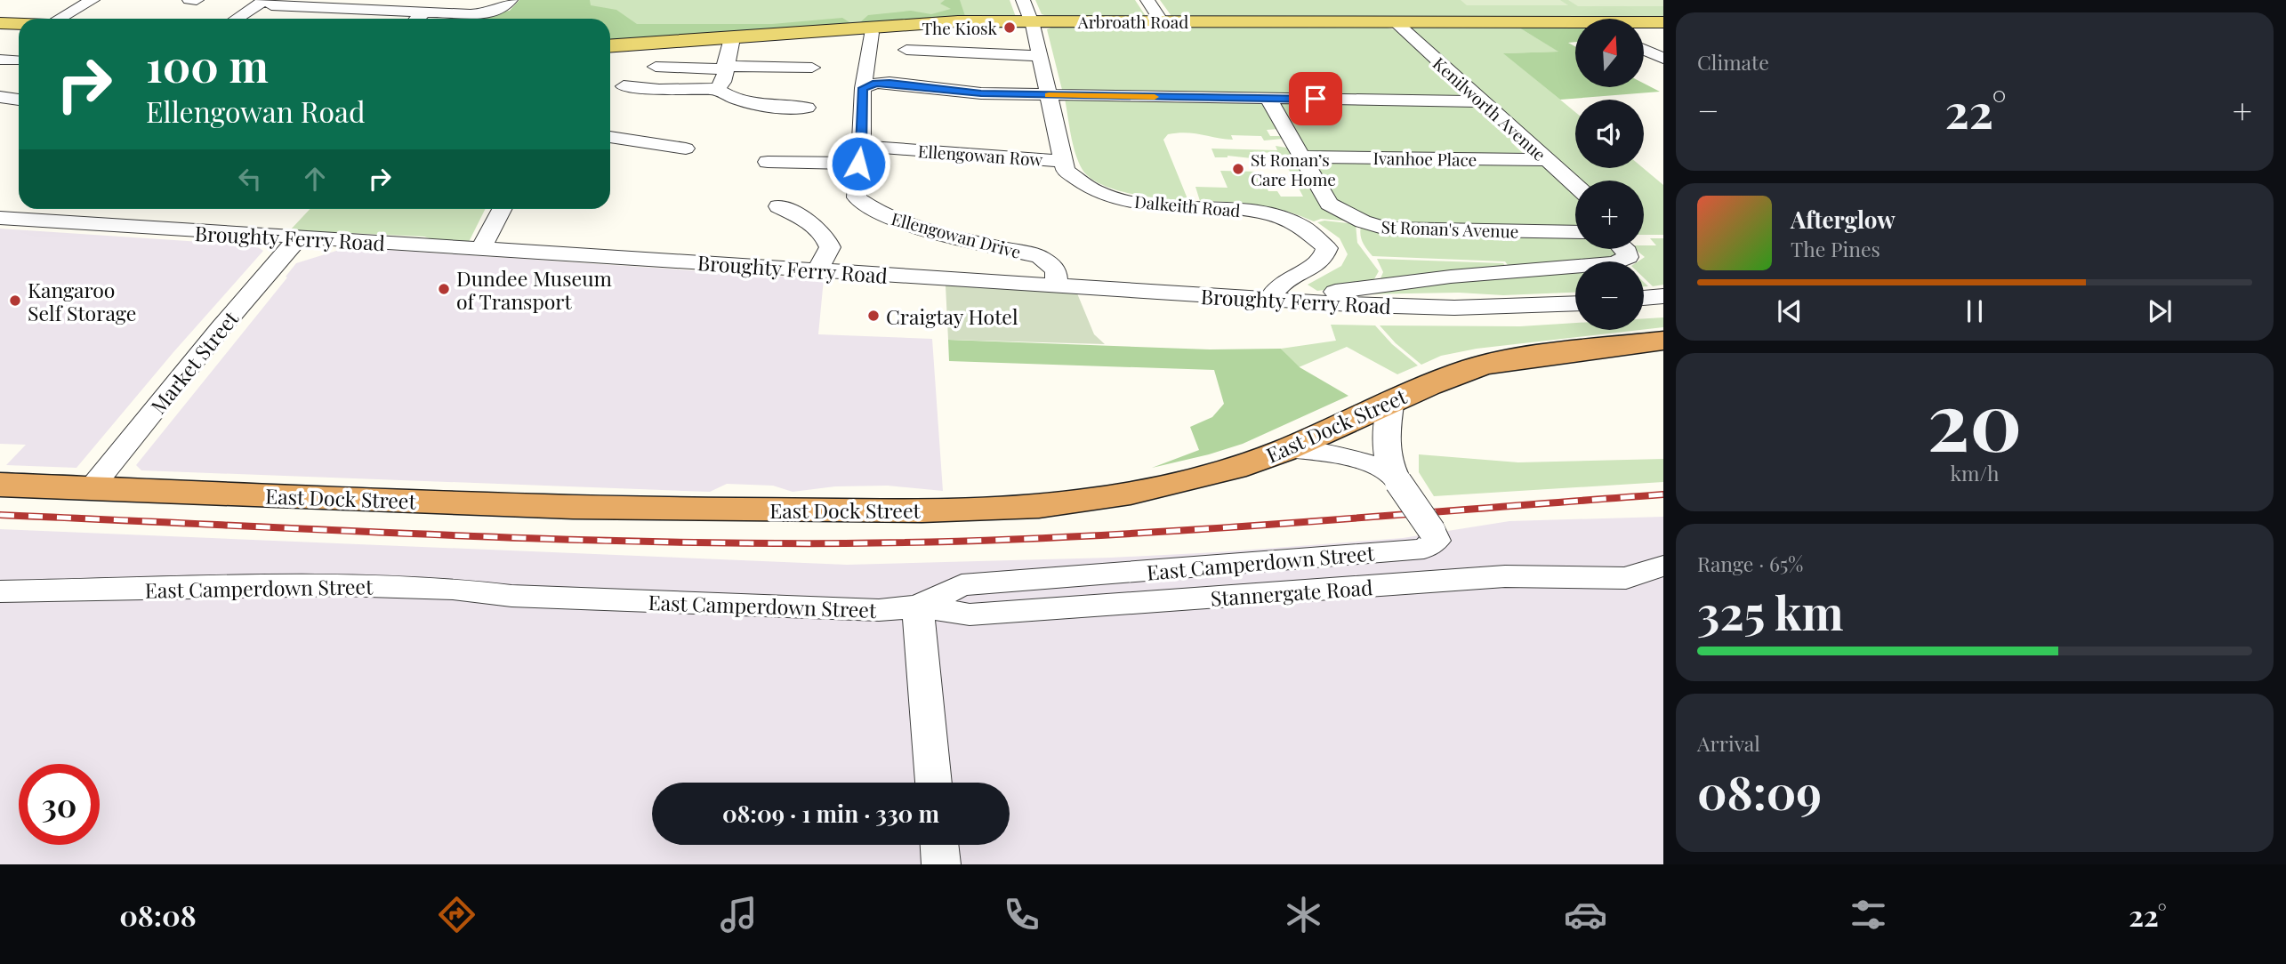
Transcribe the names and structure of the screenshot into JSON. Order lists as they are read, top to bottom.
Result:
{
  "streets": {
    "highway": ["East Dock Street"],
    "main road": ["Arbroath Road"],
    "street": [
      "Kenilworth Avenue",
      "Ellengowan Row",
      "Ivanhoe Place",
      "Dalkeith Road",
      "St Ronan's Avenue",
      "Ellengowan Drive",
      "Broughty Ferry Road",
      "Market Street",
      "East Camperdown Street",
      "Stannergate Road"
    ]
  },
  "crossings": [
    ["Arbroath Road", "Kenilworth Avenue"],
    ["Arbroath Road", "Dalkeith Road"],
    ["Kenilworth Avenue", "Ivanhoe Place"],
    ["Ellengowan Row", "Dalkeith Road"],
    ["Ellengowan Row", "Ellengowan Drive"],
    ["Ivanhoe Place", "St Ronan's Avenue"],
    ["Dalkeith Road", "Broughty Ferry Road"],
    ["Ellengowan Drive", "Broughty Ferry Road"],
    ["Broughty Ferry Road", "Market Street"],
    ["Market Street", "East Dock Street"],
    ["East Dock Street", "East Camperdown Street"],
    ["East Camperdown Street", "Stannergate Road"]
  ],
  "places": [
    "The Kiosk",
    "St Ronan’s Care Home",
    "Dundee Museum of Transport",
    "Kangaroo Self Storage",
    "Craigtay Hotel"
  ],
  "north": "top",
  "page": {
    "tile": [
      "Climate",
      ["20", "km/h"],
      ["Range · 65%", "325 km"],
      ["Arrival", "08:09"]
    ],
    "map_buttons": ["+", "−"],
    "turn": ["100 m", "Ellengowan Road"],
    "heat": ["−", "22°", "+"],
    "song": ["Afterglow", "The Pines"],
    "limit": "30",
    "trip": "08:09 · 1 min · 330 m",
    "tabs": ["08:08", "22°"]
  }
}
